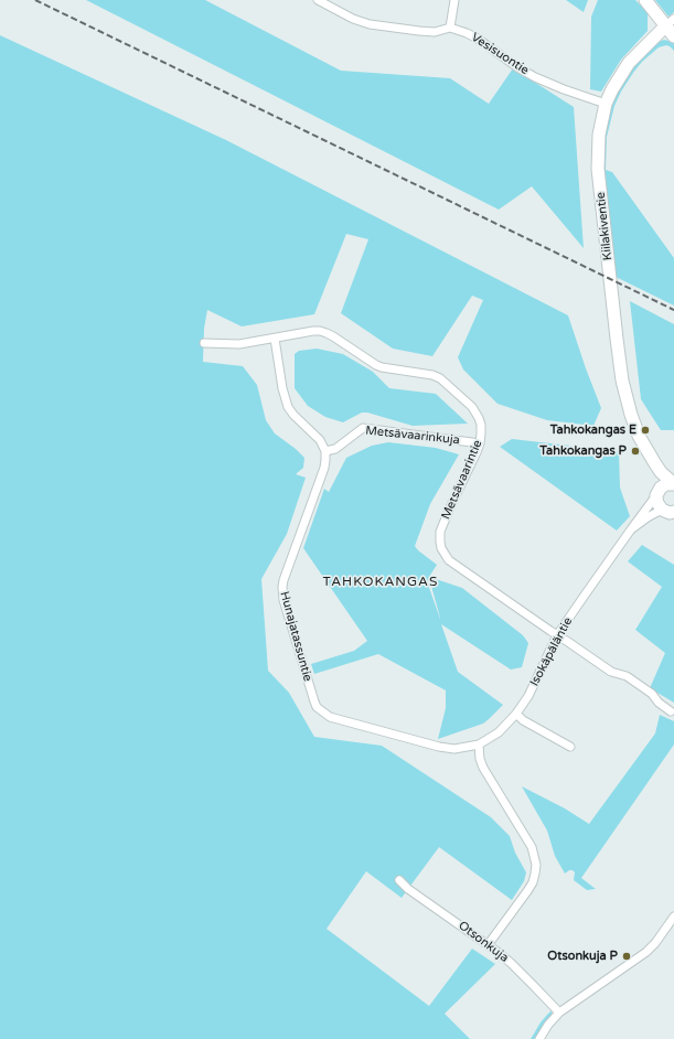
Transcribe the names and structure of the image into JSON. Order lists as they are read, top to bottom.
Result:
{
  "streets": {
    "street": [
      "Vesisuontie",
      "Kiilakiventie",
      "Metsävaarinkuja",
      "Metsävaarintie",
      "Hunajatassuntie",
      "Isokäpäläntie",
      "Otsonkuja"
    ]
  },
  "crossings": [
    ["Vesisuontie", "Kiilakiventie"],
    ["Kiilakiventie", "Isokäpäläntie"],
    ["Metsävaarinkuja", "Metsävaarintie"],
    ["Metsävaarinkuja", "Hunajatassuntie"],
    ["Metsävaarintie", "Isokäpäläntie"],
    ["Hunajatassuntie", "Isokäpäläntie"]
  ],
  "districts": ["TAHKOKANGAS"],
  "places": ["Tahkokangas E", "Tahkokangas P", "Otsonkuja P"]
}
